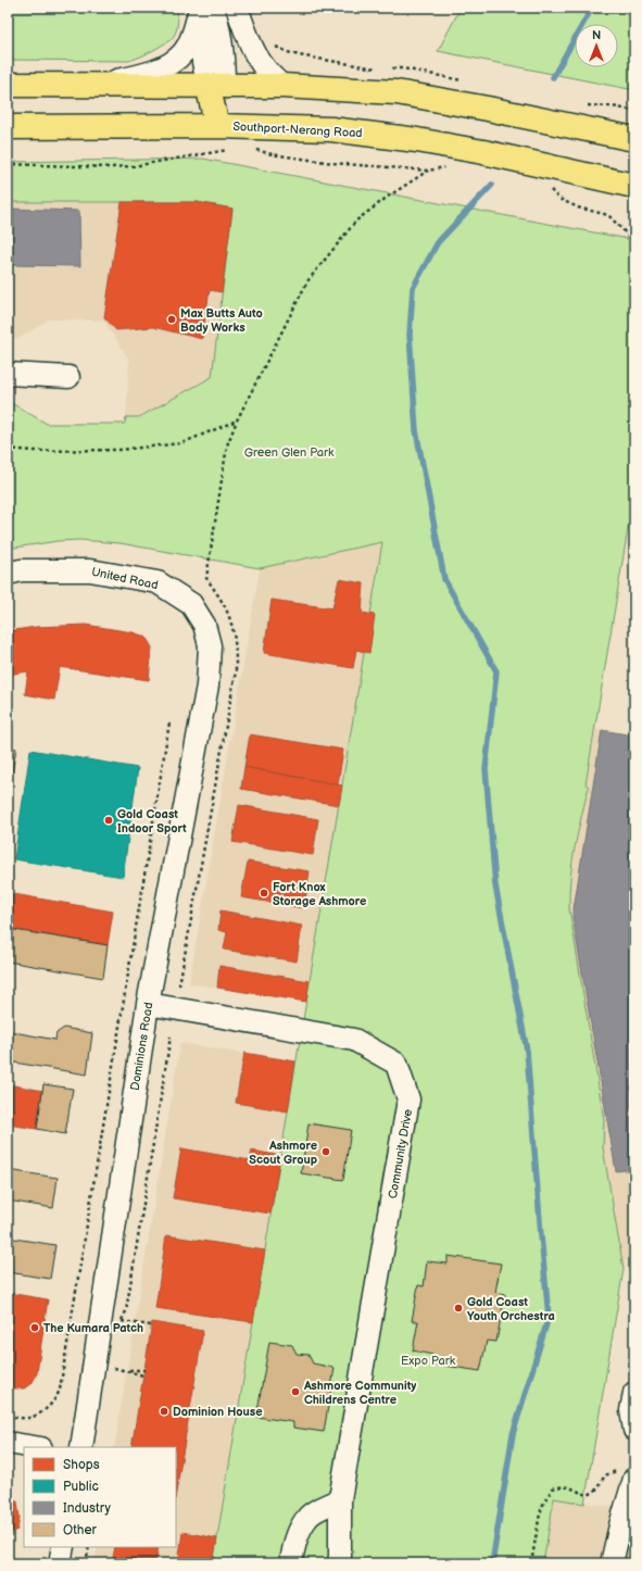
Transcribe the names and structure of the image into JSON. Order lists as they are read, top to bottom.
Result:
{
  "streets": {
    "main road": ["Southport-Nerang Road"],
    "street": ["United Road", "Dominions Road", "Community Drive"]
  },
  "crossings": [
    ["United Road", "Dominions Road"],
    ["Dominions Road", "Community Drive"]
  ],
  "parks": ["Green Glen Park", "Expo Park"],
  "places": [
    "Max Butts Auto Body Works",
    "Gold Coast Indoor Sport",
    "Fort Knox Storage Ashmore",
    "Ashmore Scout Group",
    "Gold Coast Youth Orchestra",
    "The Kumara Patch",
    "Ashmore Community Childrens Centre",
    "Dominion House"
  ],
  "legend": [
    "Shops",
    "Public",
    "Industry",
    "Other"
  ],
  "north": "top"
}
